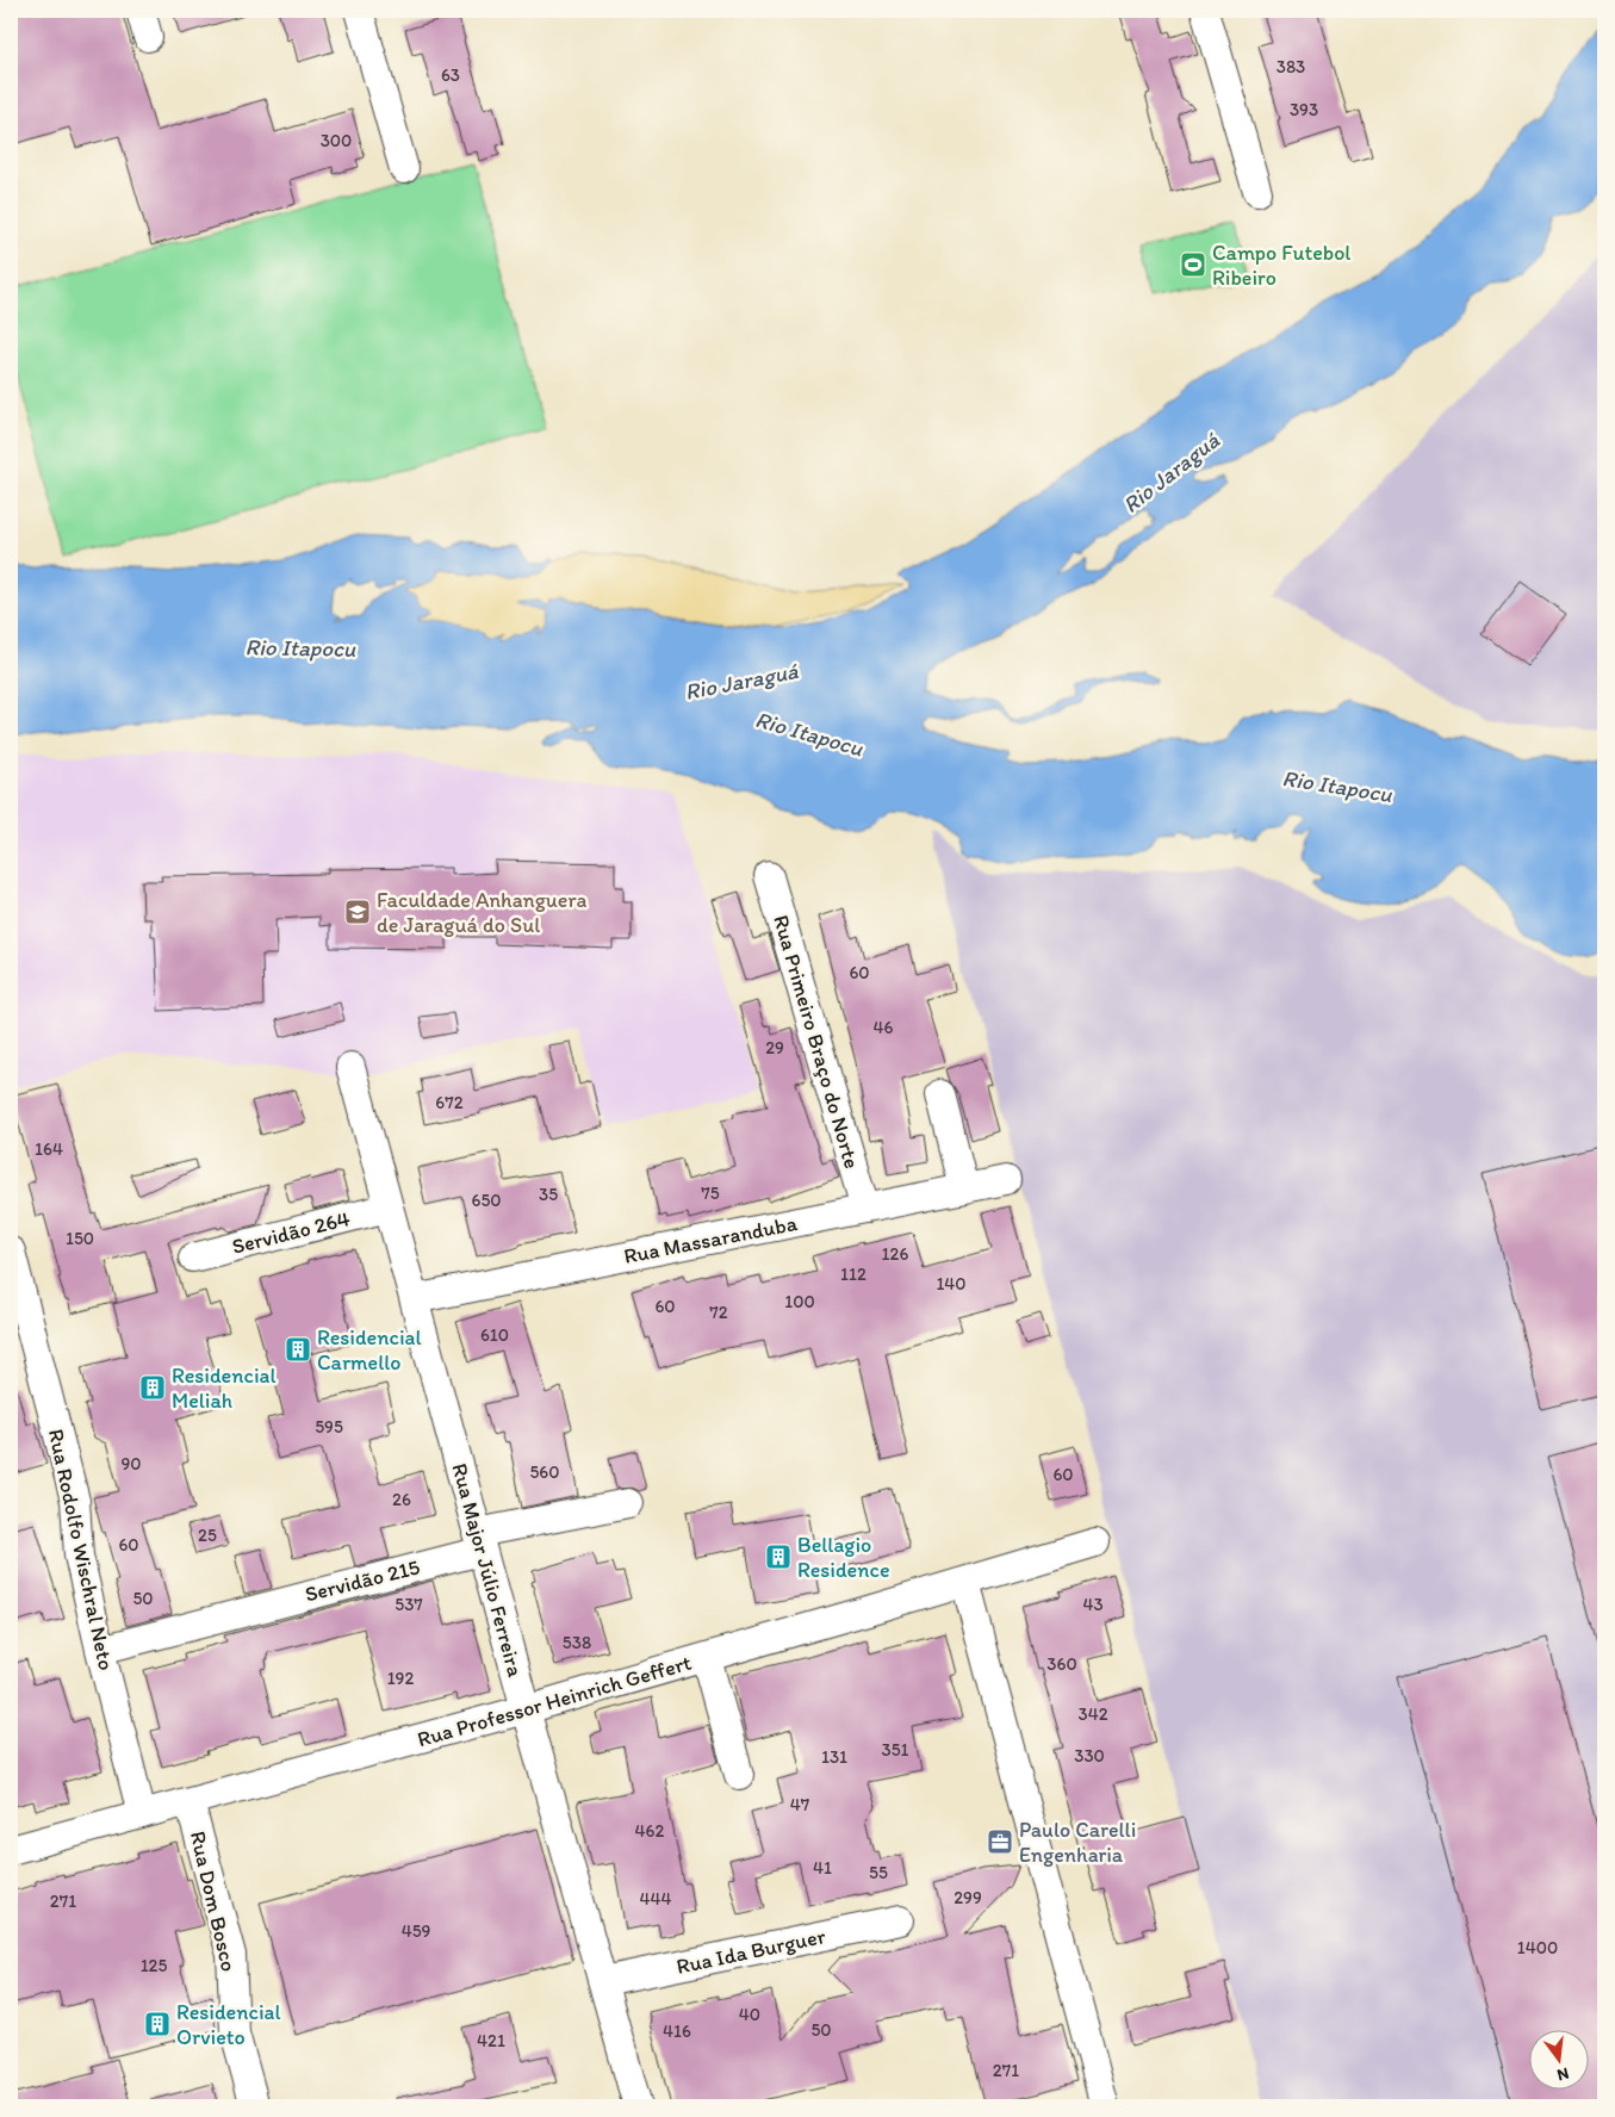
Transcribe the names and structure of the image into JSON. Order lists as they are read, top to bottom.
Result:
{
  "streets": {
    "street": [
      "Rua Primeiro Braço do Norte",
      "Servidão 264",
      "Rua Massaranduba",
      "Rua Rodolfo Wischral Neto",
      "Rua Major Júlio Ferreira",
      "Servidão 215",
      "Rua Professor Heinrich Geffert",
      "Rua Dom Bosco",
      "Rua Ida Burguer"
    ]
  },
  "crossings": [
    ["Rua Primeiro Braço do Norte", "Rua Massaranduba"],
    ["Servidão 264", "Rua Major Júlio Ferreira"],
    ["Rua Massaranduba", "Rua Major Júlio Ferreira"],
    ["Rua Rodolfo Wischral Neto", "Servidão 215"],
    ["Rua Rodolfo Wischral Neto", "Rua Professor Heinrich Geffert"],
    ["Rua Major Júlio Ferreira", "Servidão 215"],
    ["Rua Major Júlio Ferreira", "Rua Professor Heinrich Geffert"],
    ["Rua Major Júlio Ferreira", "Rua Ida Burguer"],
    ["Rua Professor Heinrich Geffert", "Rua Dom Bosco"]
  ],
  "water": ["Rio Jaraguá", "Rio Itapocu"],
  "places": {
    "sports": ["Campo Futebol Ribeiro"],
    "school or university": ["Faculdade Anhanguera de Jaraguá do Sul"],
    "building": [
      "Residencial Carmello",
      "Residencial Meliah",
      "Bellagio Residence",
      "Residencial Orvieto"
    ],
    "office": ["Paulo Carelli Engenharia"]
  },
  "house_numbers": [
    "383",
    "63",
    "393",
    "300",
    "60",
    "46",
    "29",
    "672",
    "164",
    "75",
    "35",
    "650",
    "150",
    "126",
    "112",
    "140",
    "100",
    "60",
    "72",
    "610",
    "595",
    "90",
    "560",
    "60",
    "26",
    "25",
    "60",
    "50",
    "537",
    "43",
    "538",
    "360",
    "192",
    "342",
    "351",
    "330",
    "131",
    "47",
    "462",
    "41",
    "55",
    "299",
    "444",
    "271",
    "459",
    "1400",
    "125",
    "40",
    "50",
    "416",
    "421",
    "271"
  ],
  "north": "bottom"
}
